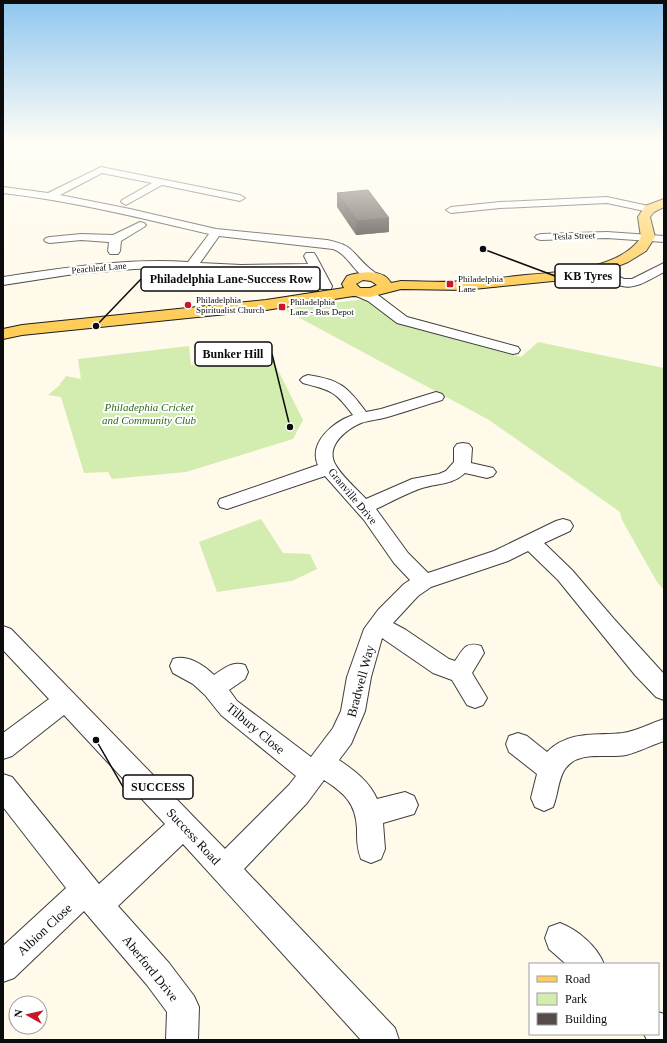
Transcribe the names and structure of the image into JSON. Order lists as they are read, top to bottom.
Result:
{
  "streets": {
    "street": [
      "Tesla Street",
      "Peachleaf Lane",
      "Granville Drive",
      "Bradwell Way",
      "Tilbury Close",
      "Success Road",
      "Albion Close",
      "Aberford Drive"
    ]
  },
  "crossings": [
    ["Granville Drive", "Bradwell Way"],
    ["Bradwell Way", "Tilbury Close"],
    ["Bradwell Way", "Success Road"],
    ["Albion Close", "Aberford Drive"]
  ],
  "parks": ["Philadephia Cricket and Community Club"],
  "places": {
    "other": [
      "KB Tyres",
      "Philadelphia Spiritualist Church",
      "Philadelphia Lane-Success Row",
      "Bunker Hill",
      "SUCCESS"
    ],
    "transit": ["Philadelphia Lane", "Philadelphia Lane - Bus Depot"]
  },
  "legend": ["Road", "Park", "Building"],
  "north": "left"
}
